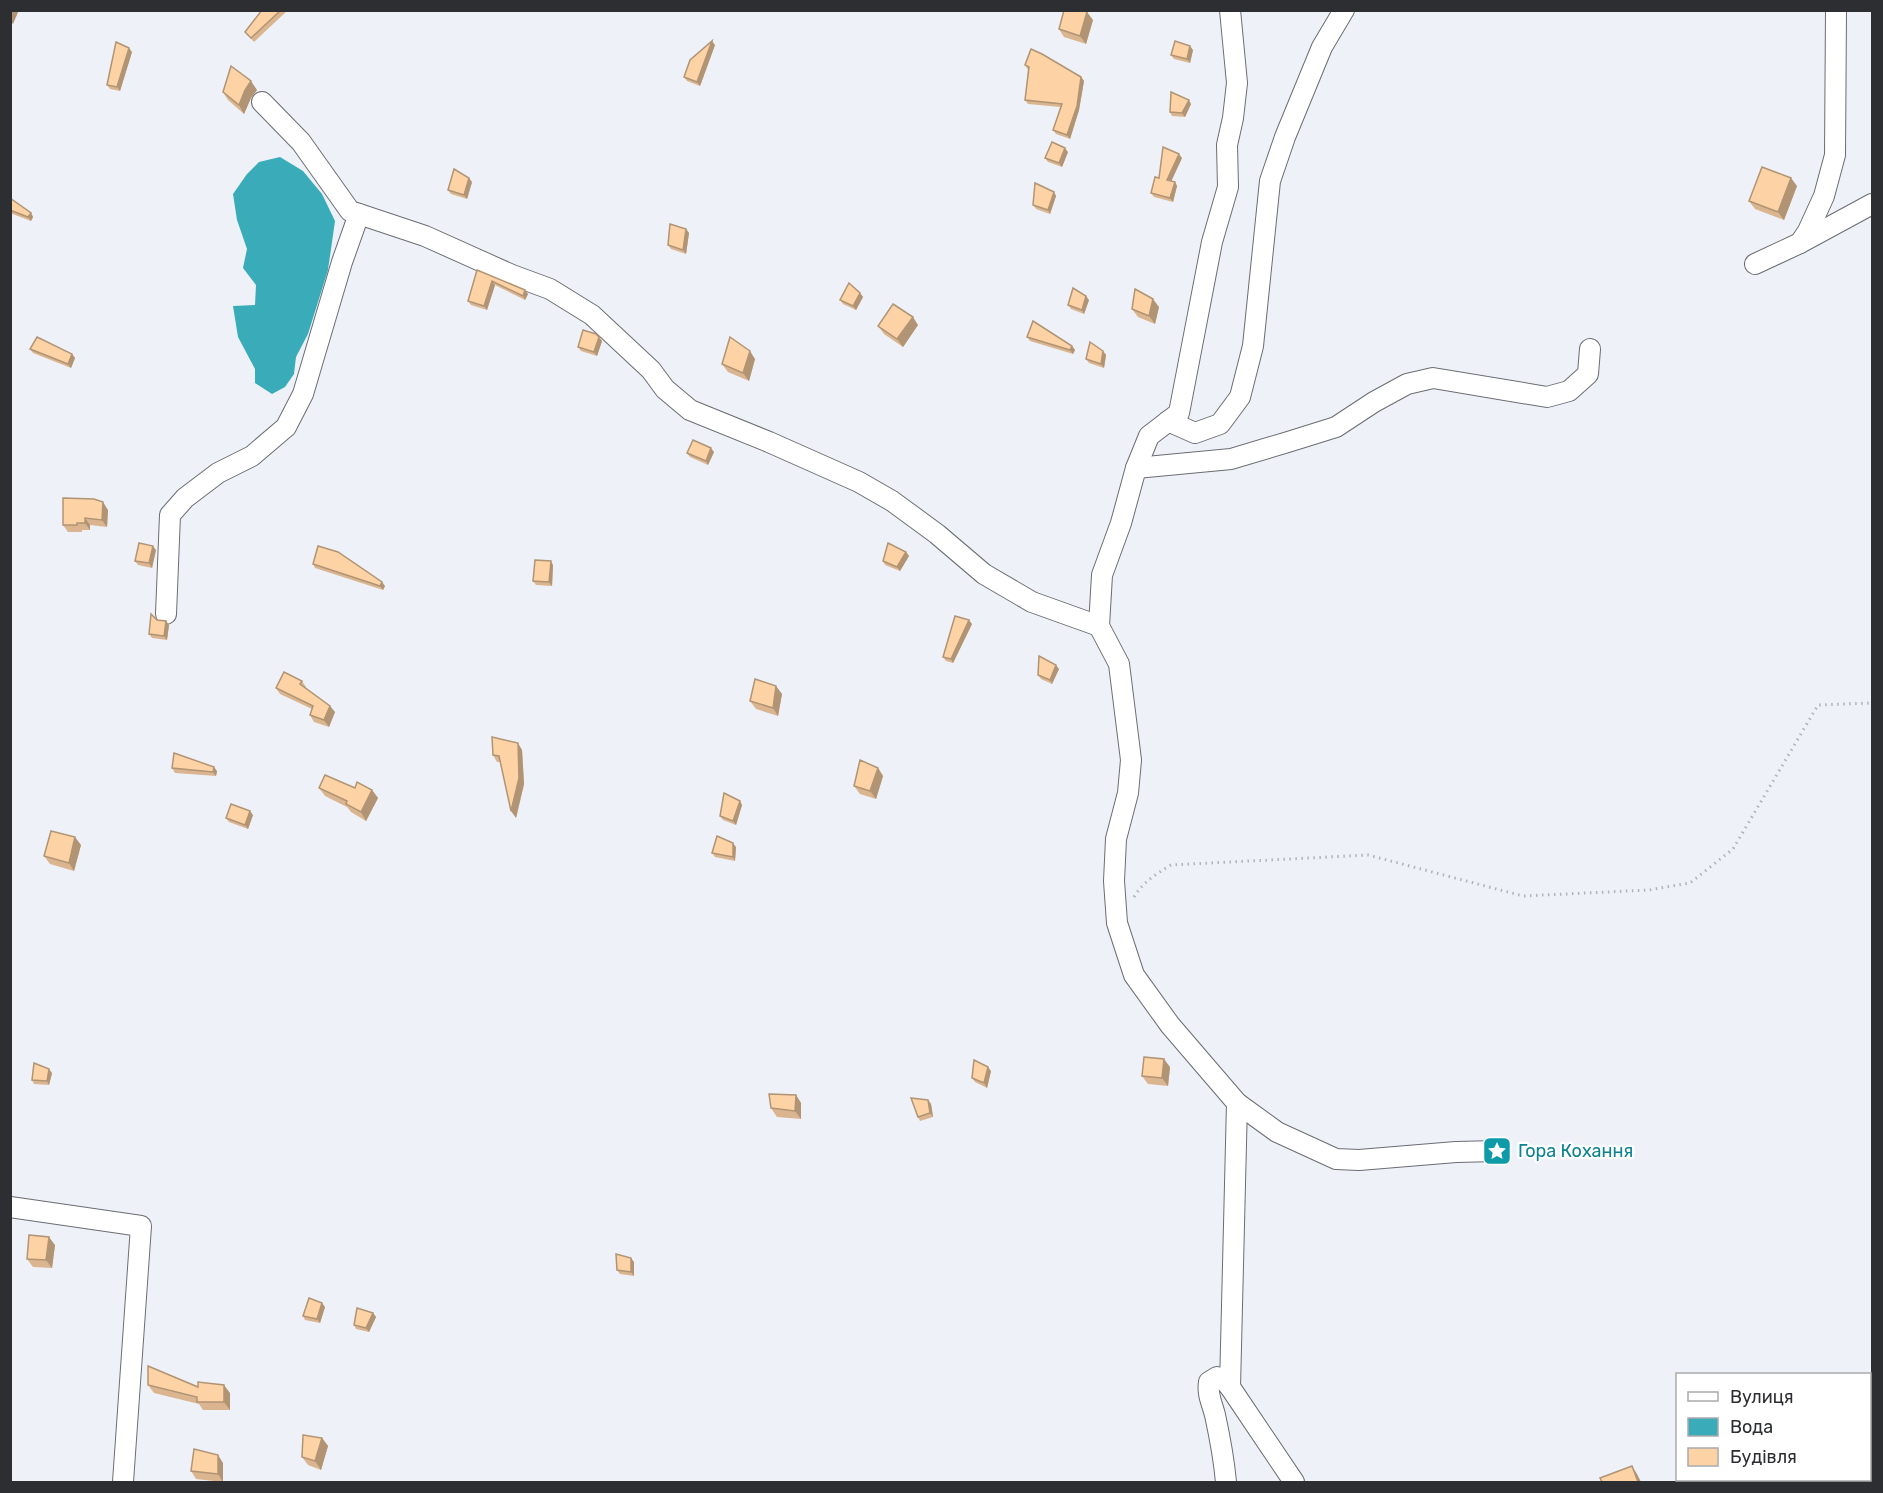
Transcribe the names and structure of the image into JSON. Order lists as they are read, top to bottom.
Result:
{
  "places": {
    "place": ["Гора Кохання"]
  },
  "legend": ["Вулиця", "Вода", "Будівля"]
}
